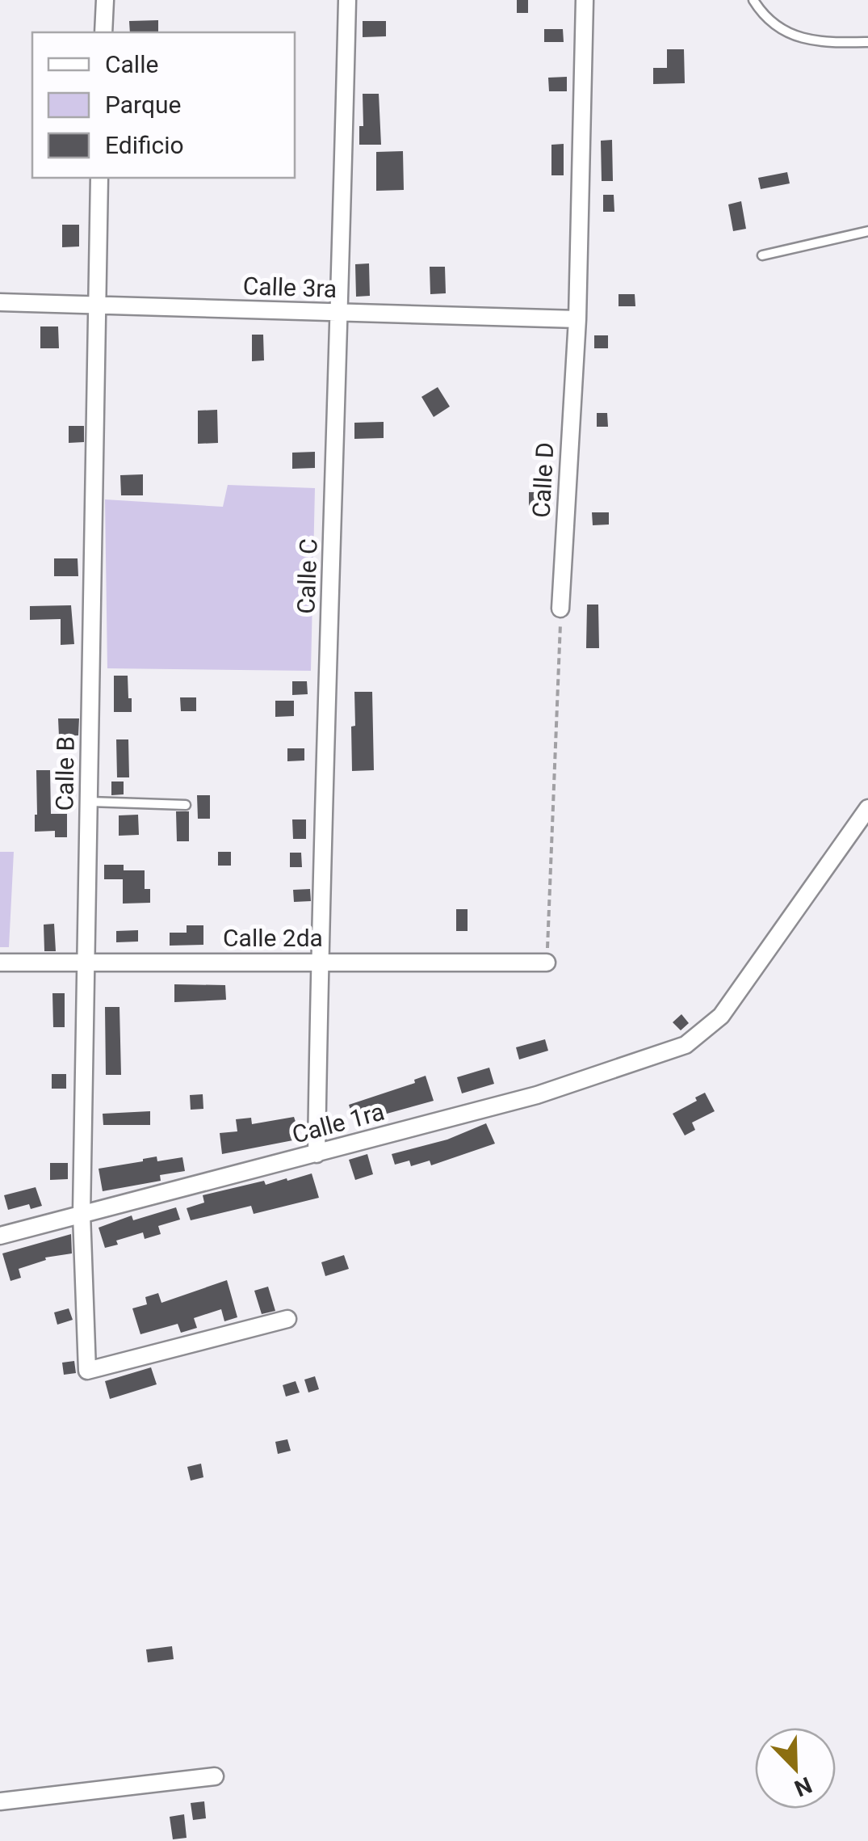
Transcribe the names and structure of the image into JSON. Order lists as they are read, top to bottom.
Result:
{
  "streets": {
    "street": [
      "Calle 3ra",
      "Calle D",
      "Calle C",
      "Calle B",
      "Calle 2da",
      "Calle 1ra"
    ]
  },
  "crossings": [
    ["Calle 3ra", "Calle D"],
    ["Calle 3ra", "Calle C"],
    ["Calle 3ra", "Calle B"],
    ["Calle C", "Calle 2da"],
    ["Calle C", "Calle 1ra"],
    ["Calle B", "Calle 2da"],
    ["Calle B", "Calle 1ra"]
  ],
  "legend": ["Calle", "Parque", "Edificio"],
  "north": "bottom right"
}
